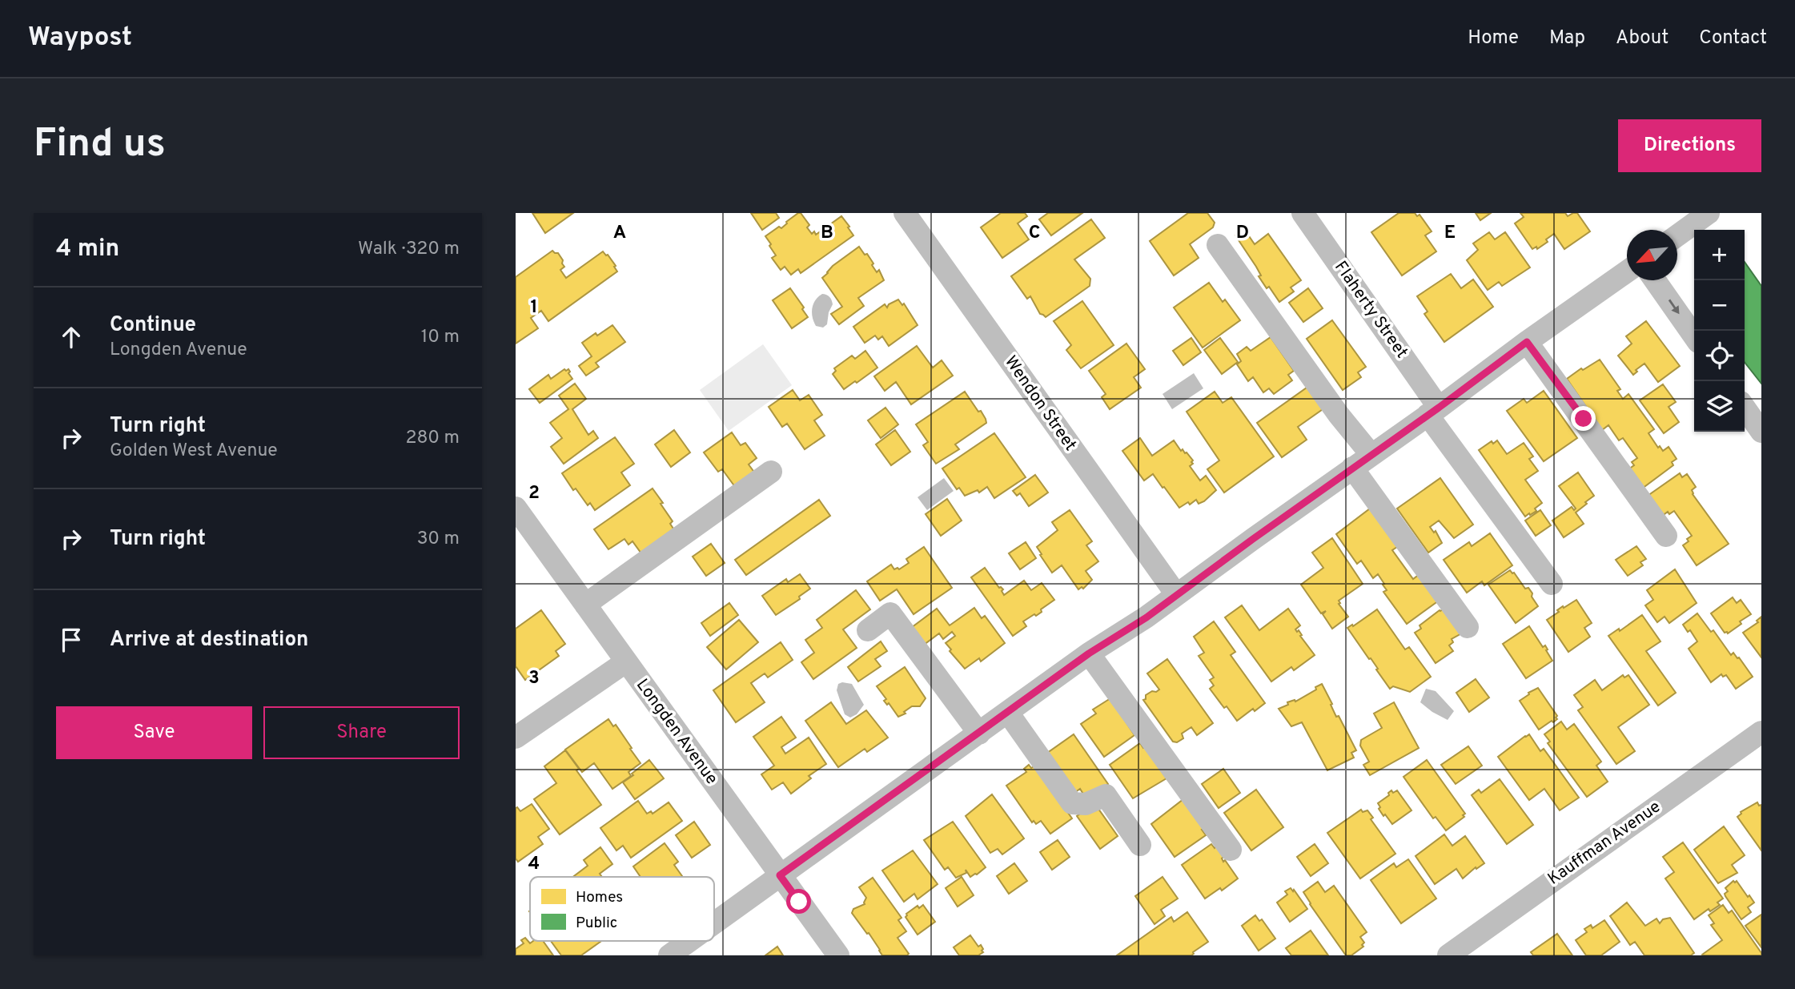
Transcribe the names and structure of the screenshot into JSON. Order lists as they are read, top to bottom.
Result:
{
  "streets": {
    "street": [
      "Flaherty Street",
      "Wendon Street",
      "Longden Avenue",
      "Kauffman Avenue"
    ]
  },
  "legend": ["Homes", "Public"],
  "north": "bottom left",
  "page": {
    "header": "Waypost",
    "nav": [
      "Home",
      "Map",
      "About",
      "Contact"
    ],
    "buttons": [
      "Directions",
      ["Save", "Share"]
    ],
    "title": "Find us",
    "heading": ["4 min", "Walk · 320 m"],
    "map_buttons": ["+", "−"],
    "list": [
      ["Continue", "Longden Avenue", "10 m"],
      ["Turn right", "Golden West Avenue", "280 m"],
      ["Turn right", "30 m"],
      "Arrive at destination"
    ]
  },
  "grid": {
    "columns": [
      "A",
      "B",
      "C",
      "D",
      "E"
    ],
    "rows": [
      "1",
      "2",
      "3",
      "4"
    ]
  }
}
